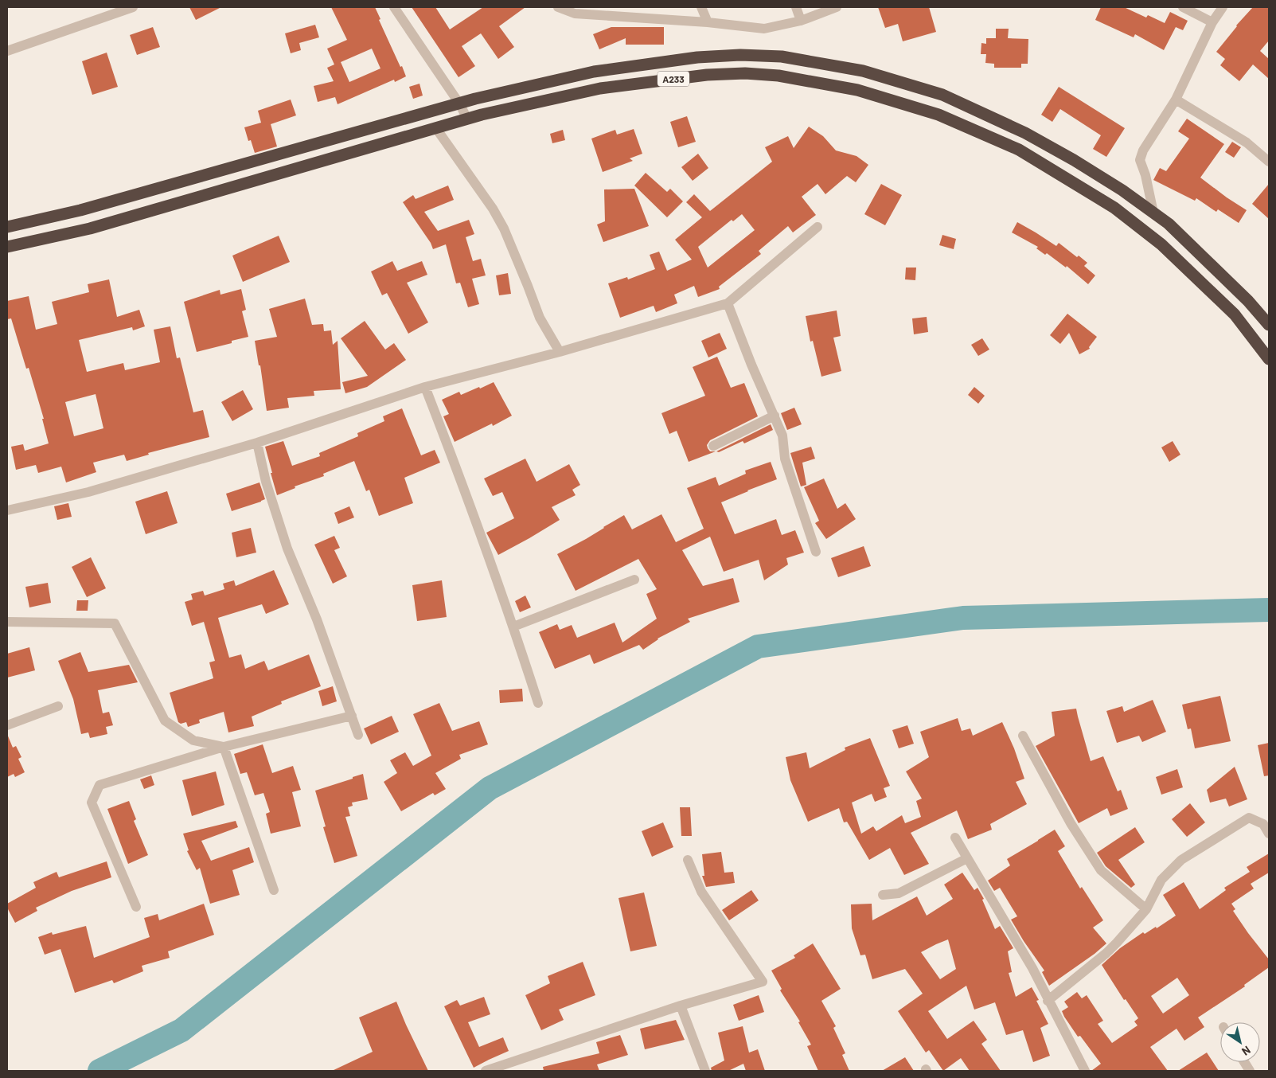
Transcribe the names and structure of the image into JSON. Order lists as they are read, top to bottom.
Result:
{
  "streets": {
    "highway": ["A233"]
  },
  "north": "bottom right"
}
